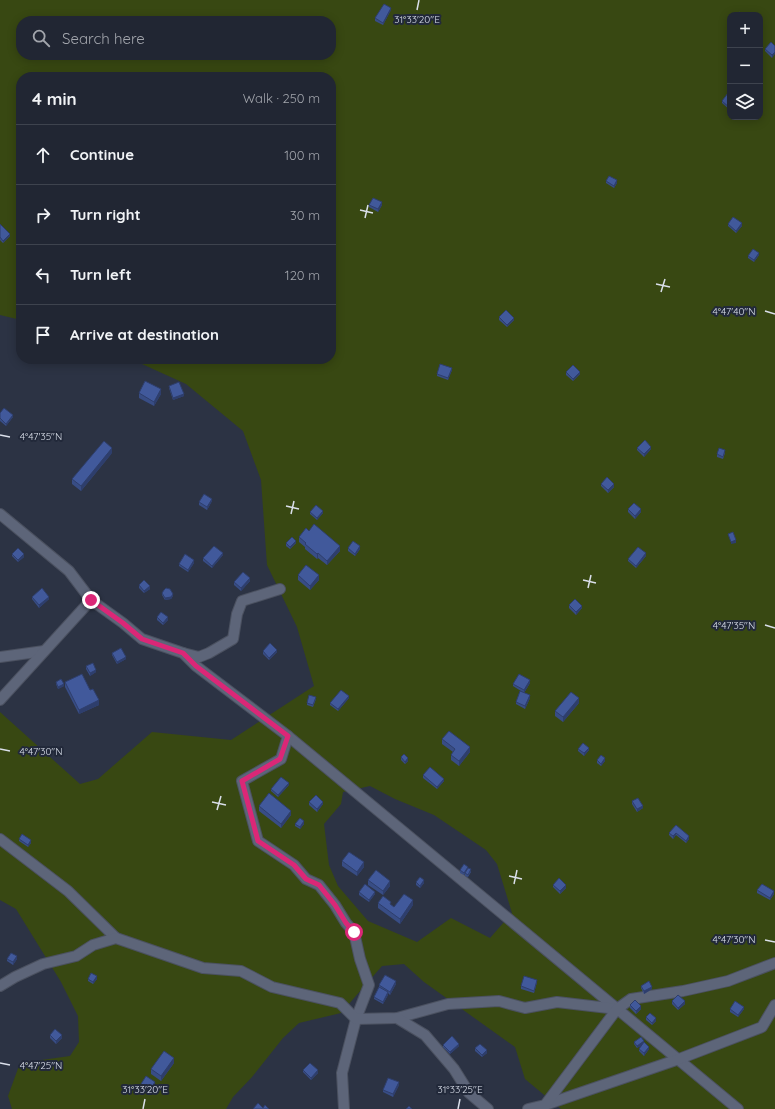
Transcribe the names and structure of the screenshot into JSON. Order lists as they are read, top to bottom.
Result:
{
  "page": {
    "map_buttons": ["+", "−"],
    "search": "Search here",
    "heading": ["4 min", "Walk · 250 m"],
    "list": [
      ["Continue", "100 m"],
      ["Turn right", "30 m"],
      ["Turn left", "120 m"],
      "Arrive at destination"
    ]
  },
  "coordinates": [
    "31°33'20\"E",
    "4°47'40\"N",
    "4°47'35\"N",
    "4°47'30\"N",
    "4°47'25\"N",
    "31°33'25\"E"
  ]
}
